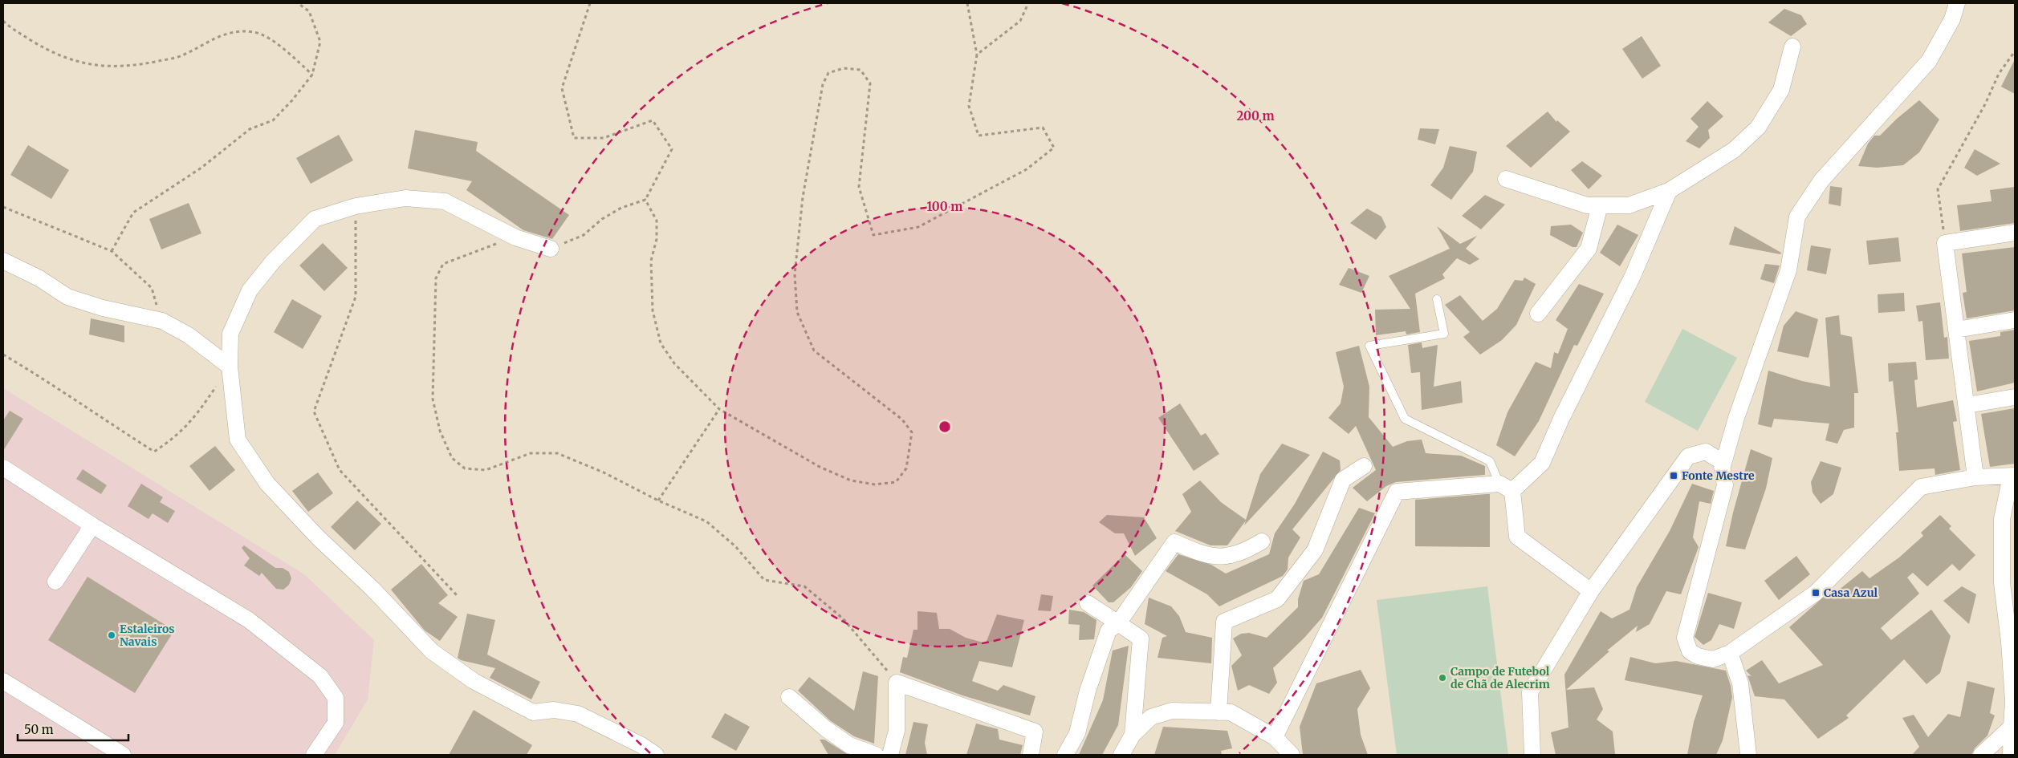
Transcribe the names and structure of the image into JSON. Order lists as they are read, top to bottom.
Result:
{
  "places": {
    "transit": ["Fonte Mestre", "Casa Azul"],
    "other": ["Estaleiros Navais", "Campo de Futebol de Chã de Alecrim"]
  },
  "scale_bar": "50 m",
  "rings": ["200 m", "100 m"]
}
